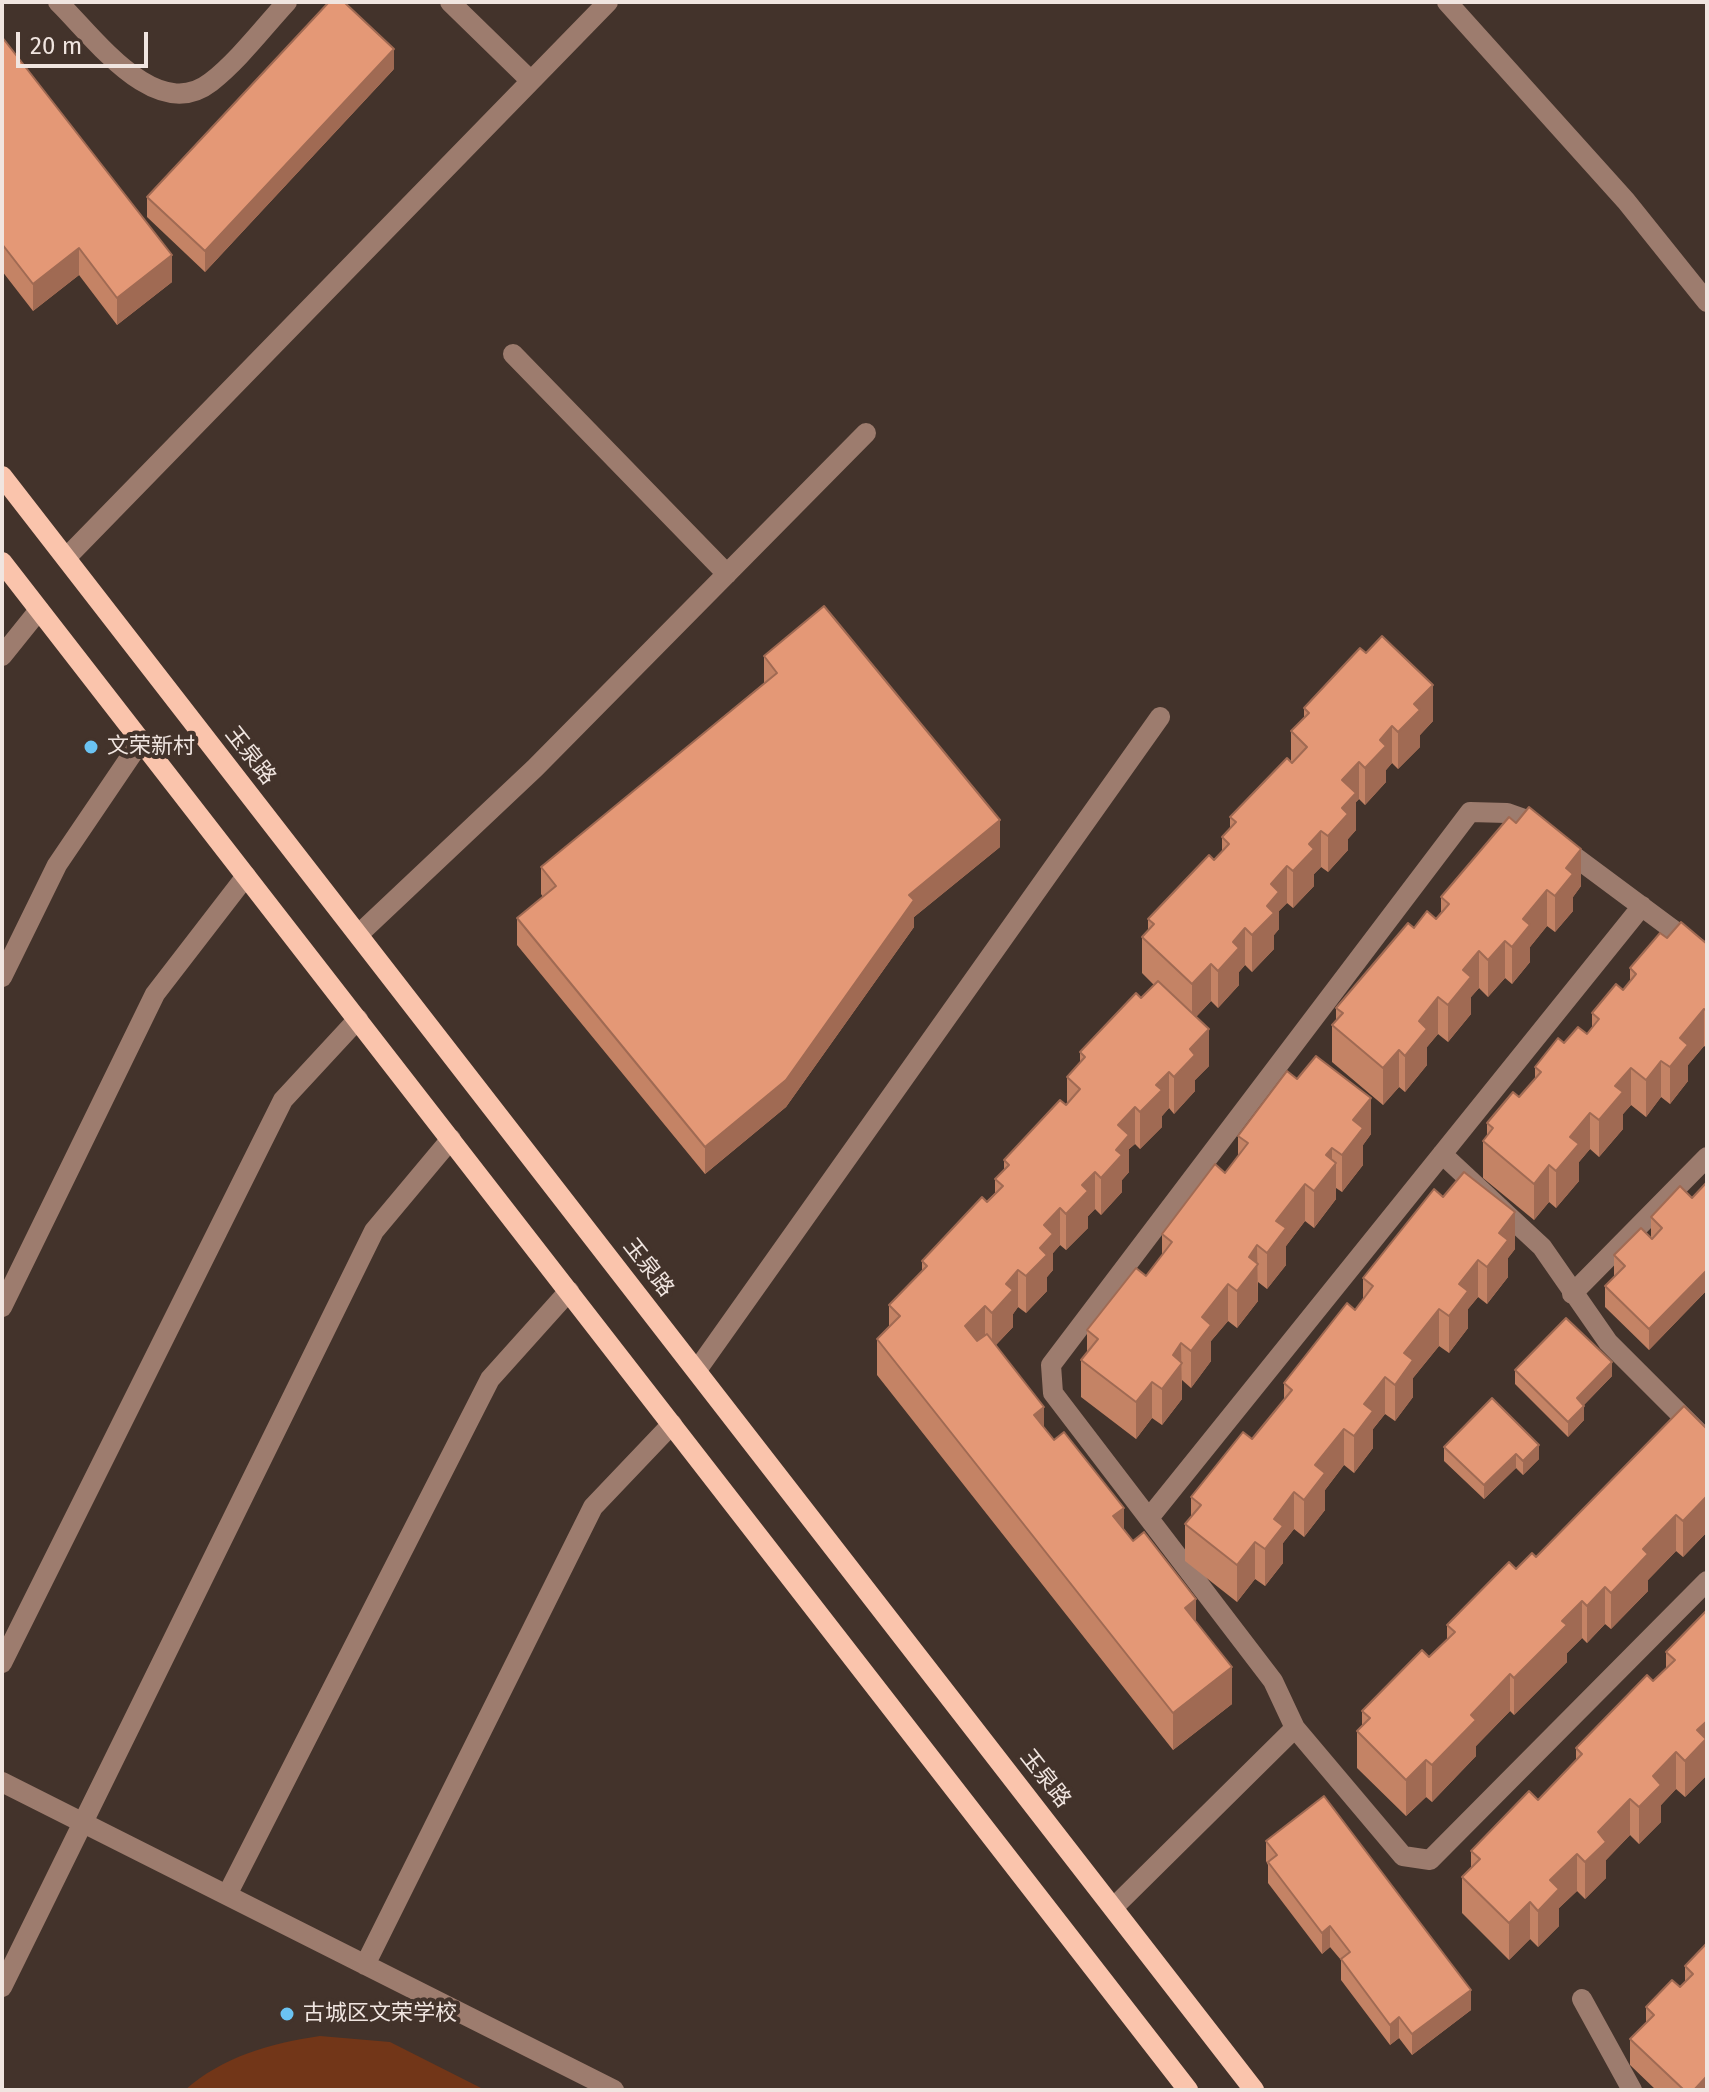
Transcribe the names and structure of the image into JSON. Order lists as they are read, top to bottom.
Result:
{
  "streets": {
    "main road": ["玉泉路"]
  },
  "places": ["文荣新村", "古城区文荣学校"],
  "scale_bar": "20 m"
}
